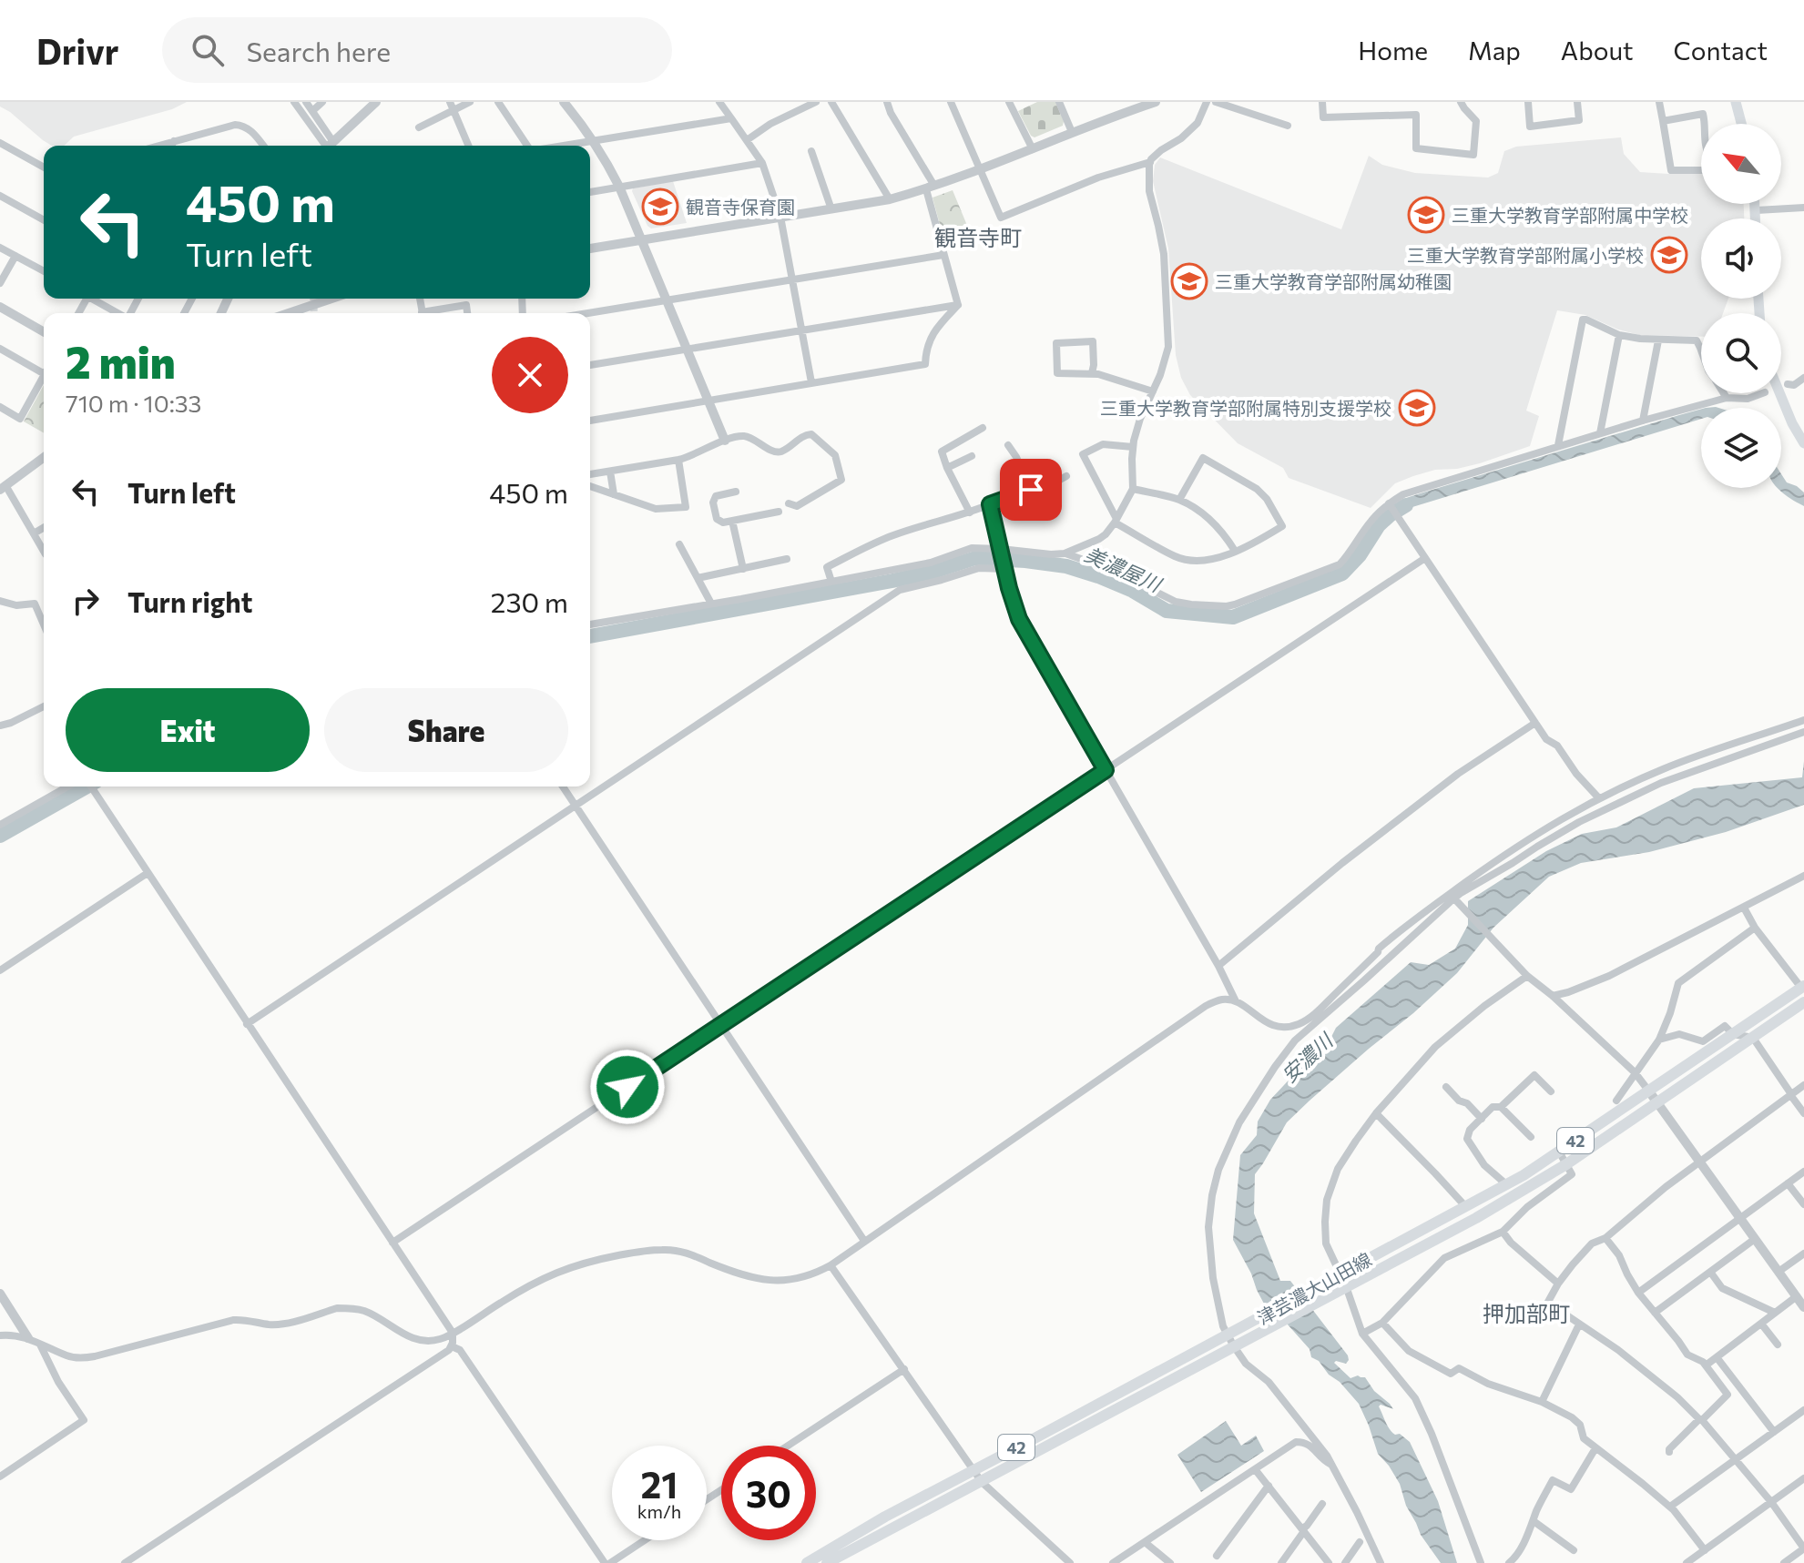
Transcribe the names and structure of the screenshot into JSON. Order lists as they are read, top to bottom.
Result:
{
  "streets": {
    "main road": ["42", "津芸濃大山田線"]
  },
  "districts": ["観音寺町", "押加部町"],
  "water": ["美濃屋川", "安濃川"],
  "places": {
    "school or university": [
      "観音寺保育園",
      "三重大学教育学部附属中学校",
      "三重大学教育学部附属小学校",
      "三重大学教育学部附属幼稚園",
      "三重大学教育学部附属特別支援学校"
    ]
  },
  "north": "top left",
  "page": {
    "header": "Drivr",
    "search": "Search here",
    "nav": [
      "Home",
      "Map",
      "About",
      "Contact"
    ],
    "turn": ["450 m", "Turn left"],
    "heading": ["2 min", "710 m · 10:33"],
    "list": [
      {
        "name": "Turn left",
        "value": "450 m"
      },
      {
        "name": "Turn right",
        "value": "230 m"
      }
    ],
    "buttons": ["Exit", "Share"],
    "speed": "21 km/h",
    "limit": "30"
  }
}
